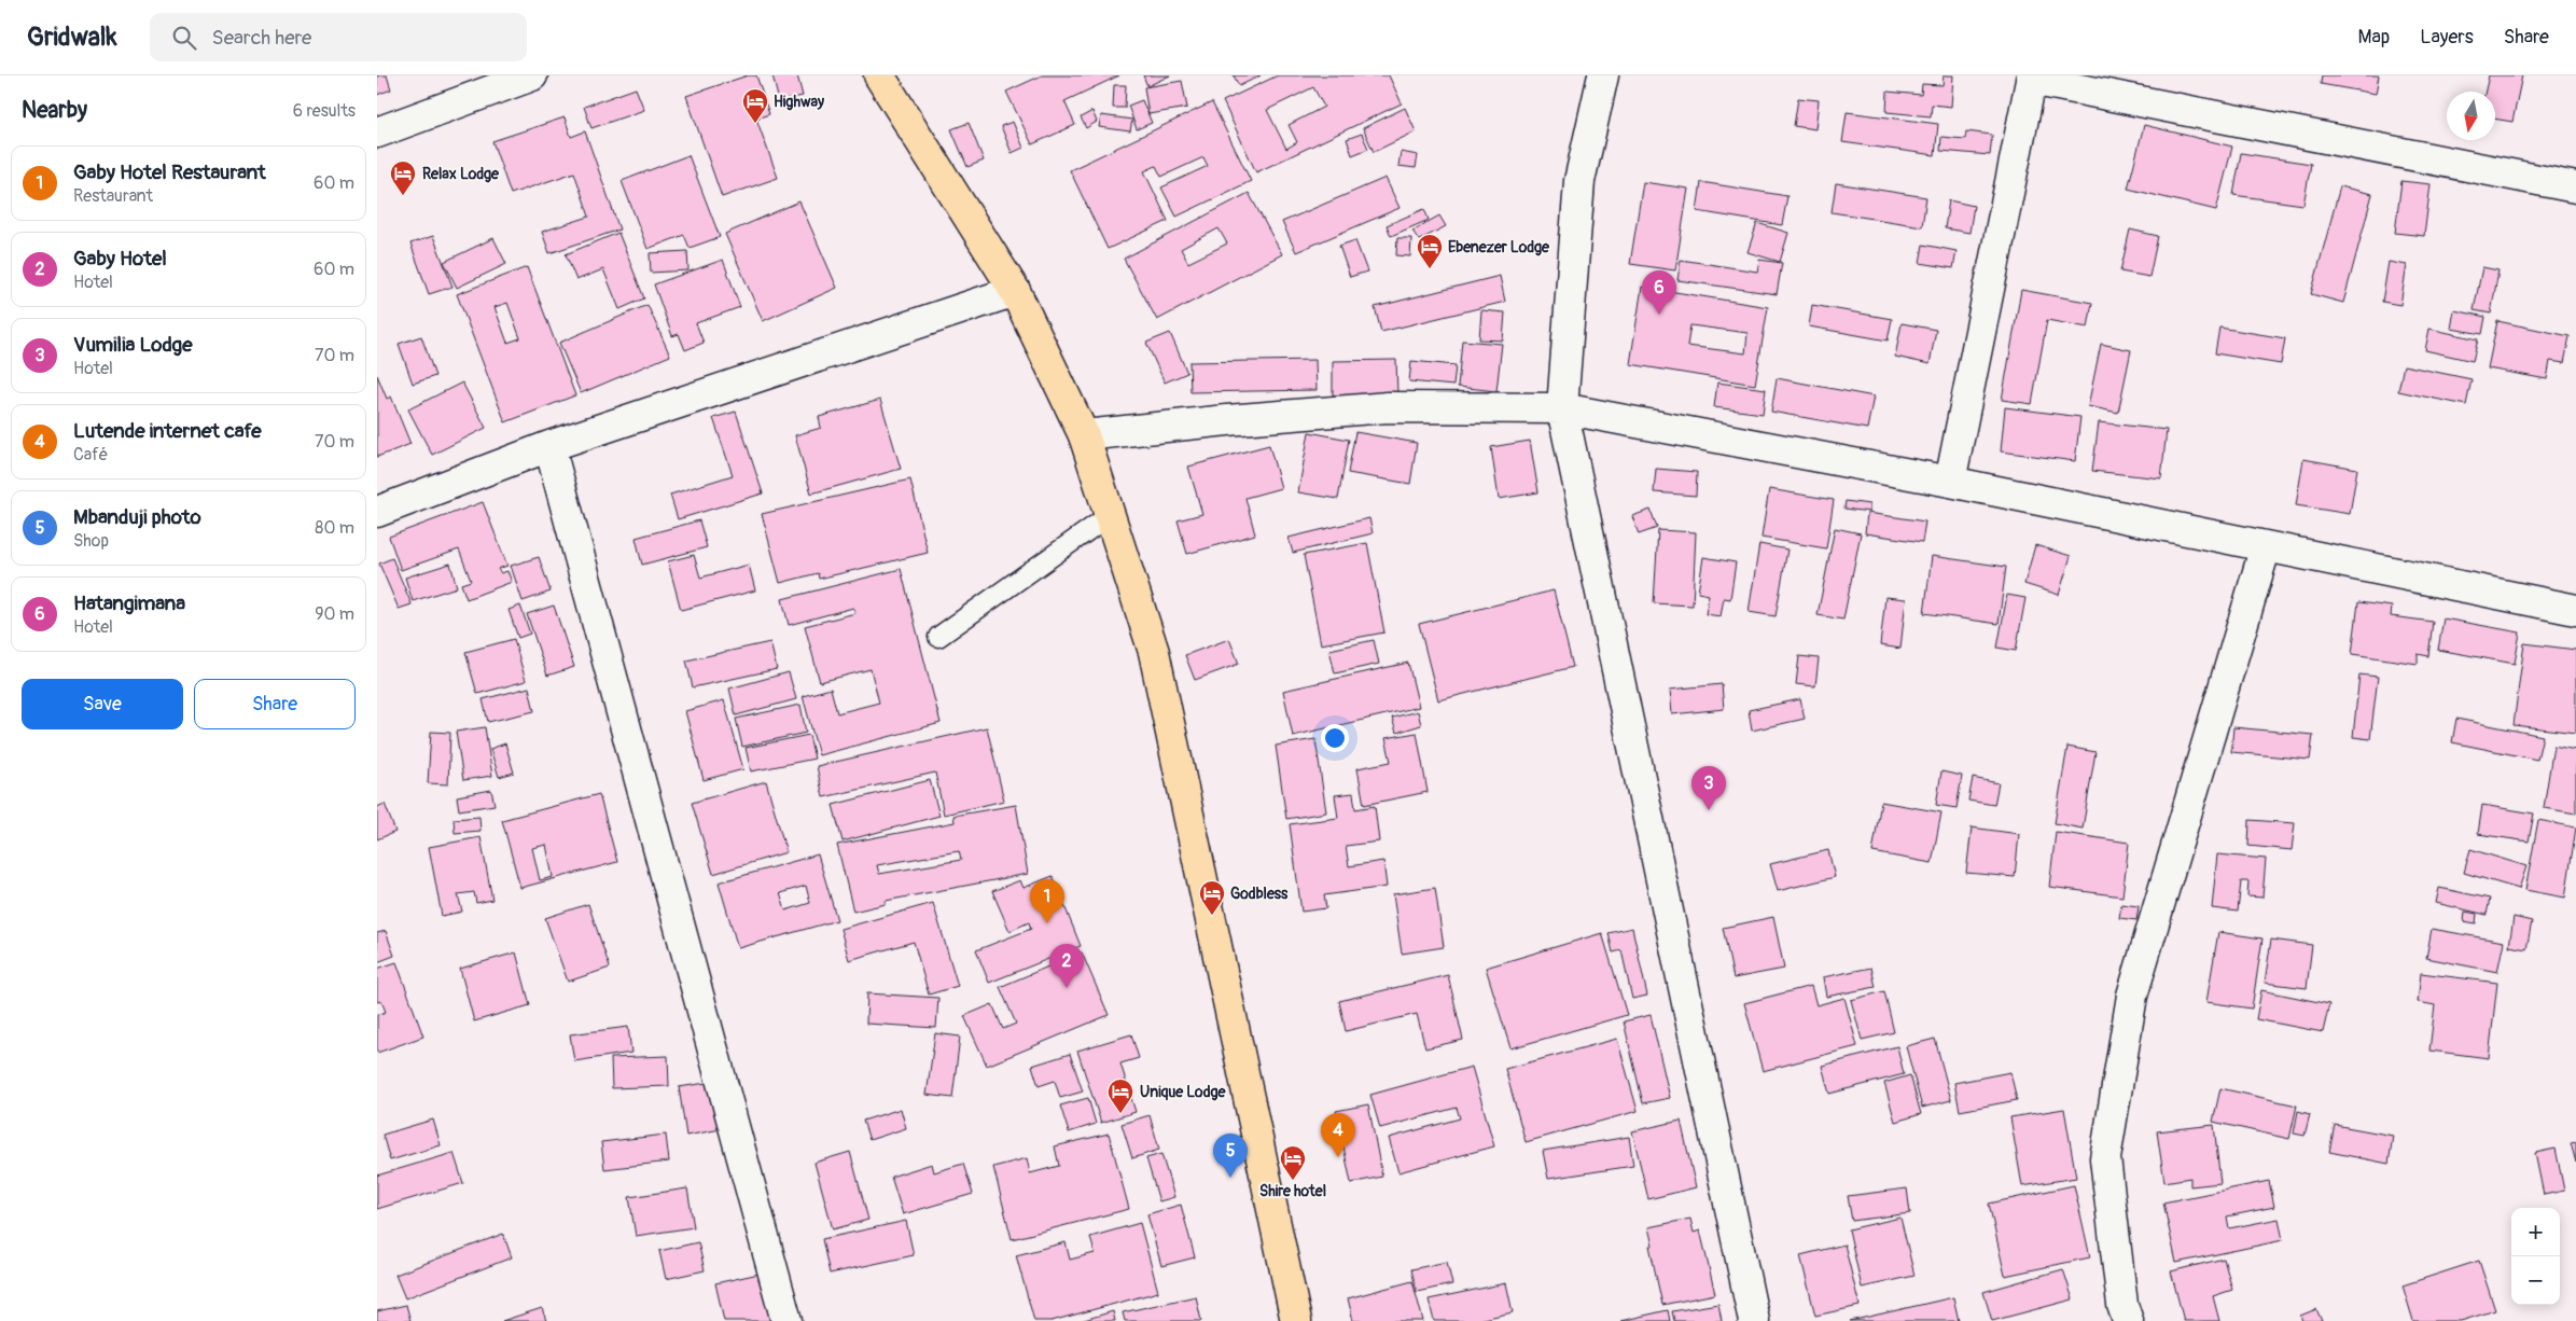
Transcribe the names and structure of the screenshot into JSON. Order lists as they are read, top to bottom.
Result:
{
  "places": {
    "hotel": [
      "Highway",
      "Relax Lodge",
      "Ebenezer Lodge",
      "Godbless",
      "Unique Lodge",
      "Shire hotel"
    ]
  },
  "north": "bottom",
  "page": {
    "header": "Gridwalk",
    "search": "Search here",
    "nav": ["Map", "Layers", "Share"],
    "heading": ["Nearby", "6 results"],
    "list": [
      {
        "mark": "1",
        "name": "Gaby Hotel Restaurant",
        "note": "Restaurant",
        "value": "60 m"
      },
      {
        "mark": "2",
        "name": "Gaby Hotel",
        "note": "Hotel",
        "value": "60 m"
      },
      {
        "mark": "3",
        "name": "Vumilia Lodge",
        "note": "Hotel",
        "value": "70 m"
      },
      {
        "mark": "4",
        "name": "Lutende internet cafe",
        "note": "Café",
        "value": "70 m"
      },
      {
        "mark": "5",
        "name": "Mbanduji photo",
        "note": "Shop",
        "value": "80 m"
      },
      {
        "mark": "6",
        "name": "Hatangimana",
        "note": "Hotel",
        "value": "90 m"
      }
    ],
    "pins": [
      "6",
      "3",
      "1",
      "2",
      "4",
      "5"
    ],
    "buttons": ["Save", "Share"],
    "map_buttons": ["+", "−"]
  }
}
